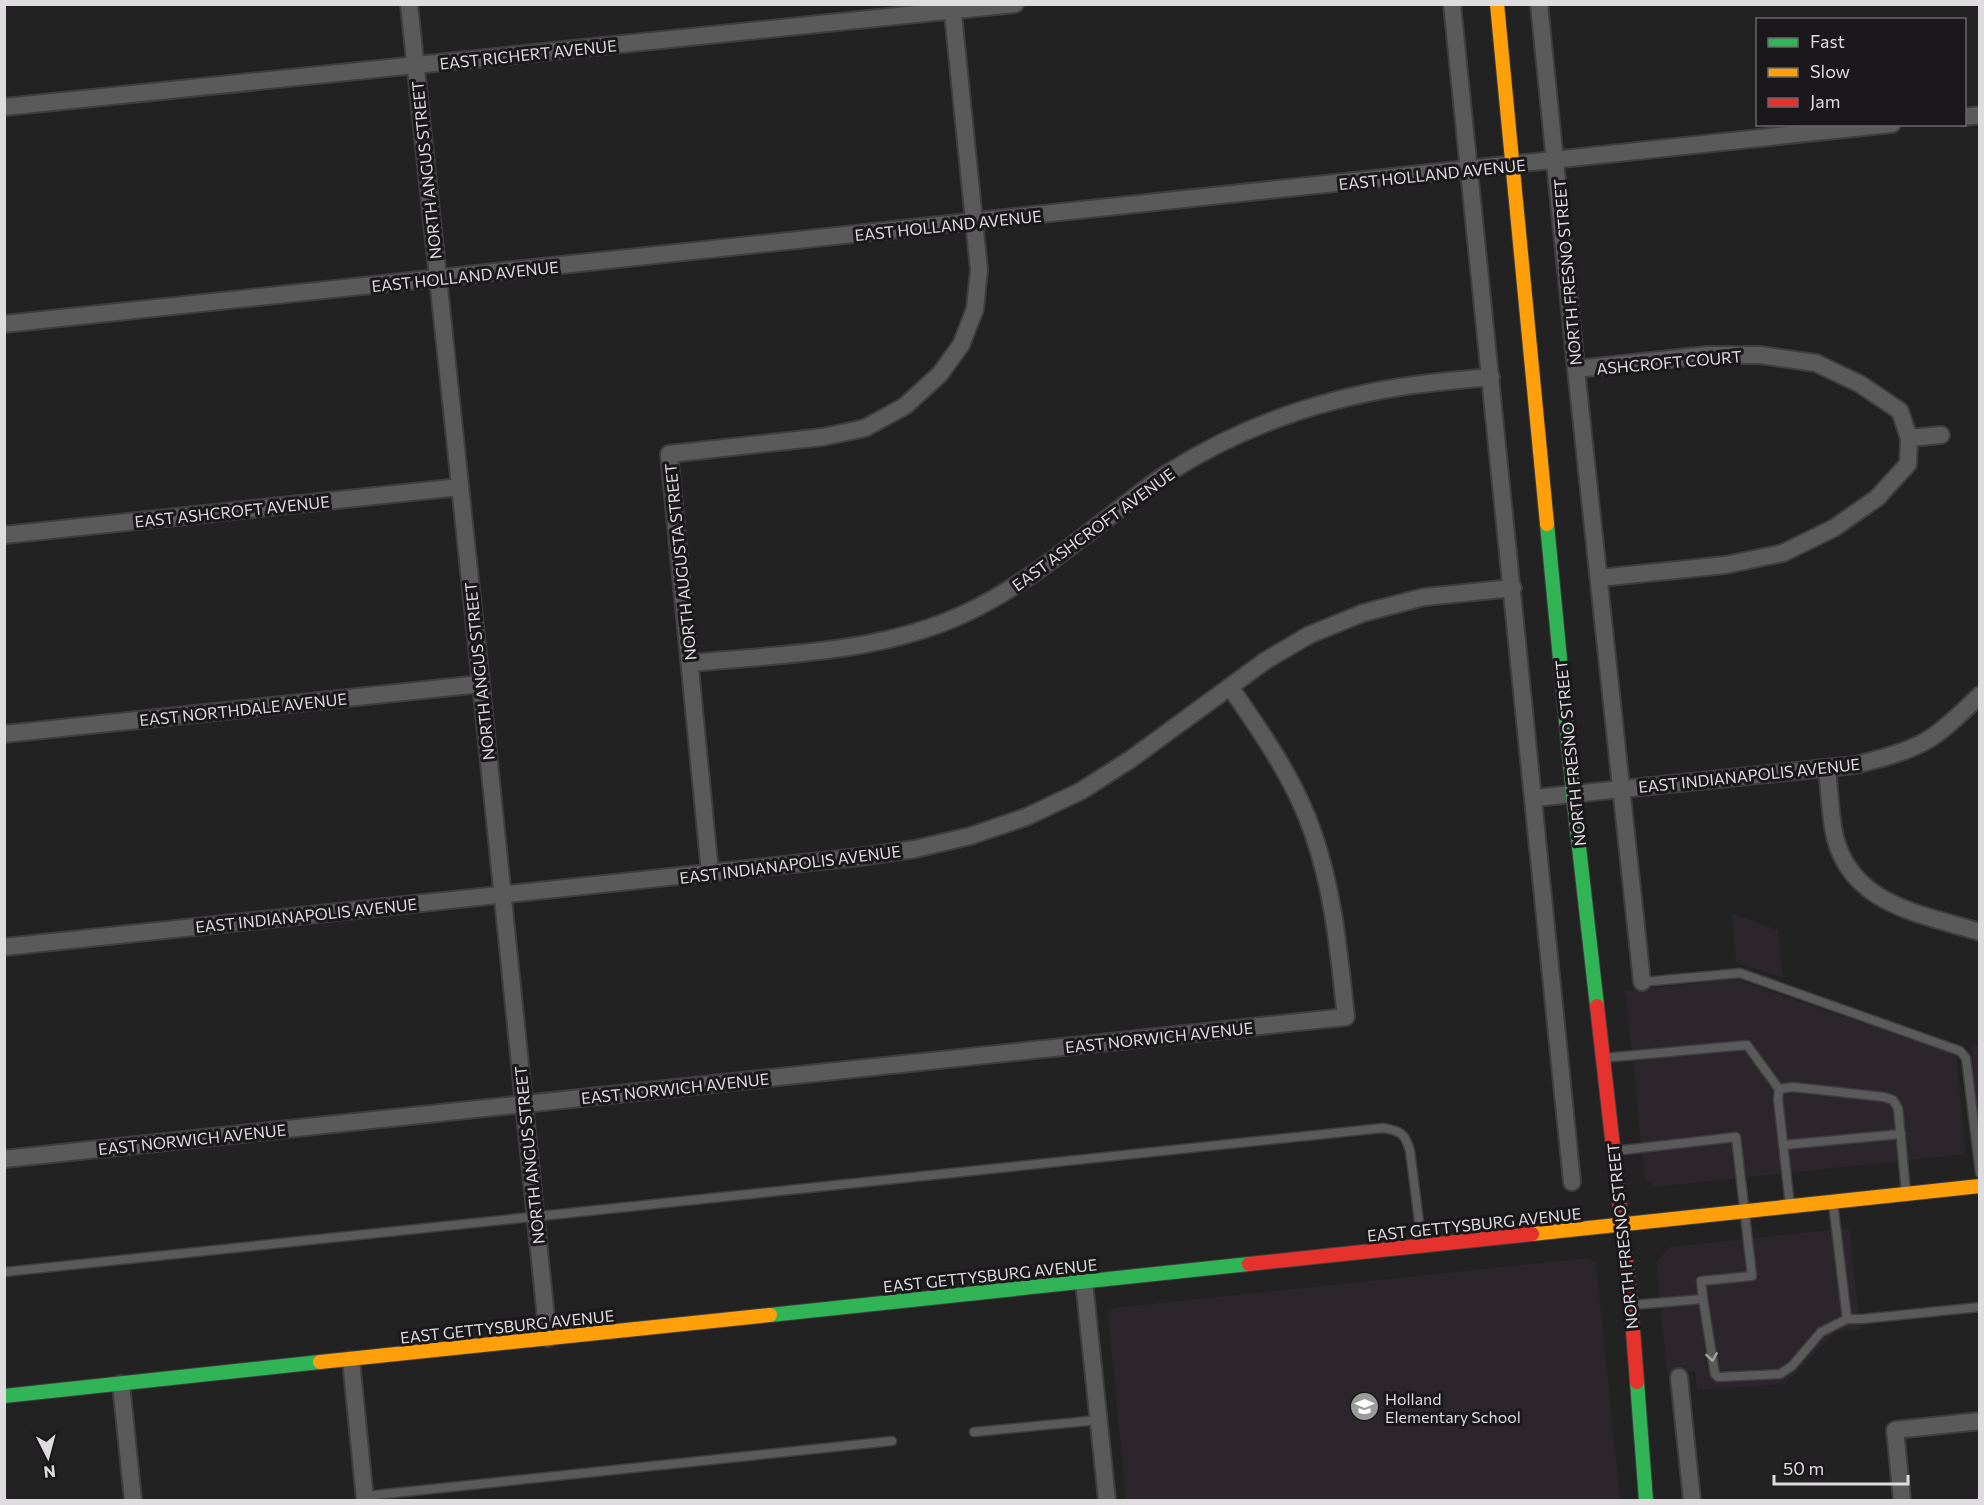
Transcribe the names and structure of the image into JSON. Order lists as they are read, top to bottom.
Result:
{
  "streets": {
    "street": [
      "EAST RICHERT AVENUE",
      "NORTH ANGUS STREET",
      "EAST HOLLAND AVENUE",
      "NORTH FRESNO STREET",
      "ASHCROFT COURT",
      "EAST ASHCROFT AVENUE",
      "NORTH AUGUSTA STREET",
      "EAST NORTHDALE AVENUE",
      "EAST INDIANAPOLIS AVENUE",
      "EAST NORWICH AVENUE",
      "EAST GETTYSBURG AVENUE"
    ]
  },
  "crossings": [
    ["EAST RICHERT AVENUE", "NORTH ANGUS STREET"],
    ["EAST RICHERT AVENUE", "NORTH AUGUSTA STREET"],
    ["NORTH ANGUS STREET", "EAST HOLLAND AVENUE"],
    ["NORTH ANGUS STREET", "EAST ASHCROFT AVENUE"],
    ["NORTH ANGUS STREET", "EAST NORTHDALE AVENUE"],
    ["NORTH ANGUS STREET", "EAST INDIANAPOLIS AVENUE"],
    ["NORTH ANGUS STREET", "EAST NORWICH AVENUE"],
    ["NORTH ANGUS STREET", "EAST GETTYSBURG AVENUE"],
    ["EAST HOLLAND AVENUE", "NORTH FRESNO STREET"],
    ["EAST HOLLAND AVENUE", "NORTH AUGUSTA STREET"],
    ["NORTH FRESNO STREET", "ASHCROFT COURT"],
    ["NORTH FRESNO STREET", "EAST INDIANAPOLIS AVENUE"],
    ["NORTH FRESNO STREET", "EAST GETTYSBURG AVENUE"],
    ["EAST ASHCROFT AVENUE", "NORTH AUGUSTA STREET"],
    ["NORTH AUGUSTA STREET", "EAST INDIANAPOLIS AVENUE"],
    ["EAST INDIANAPOLIS AVENUE", "EAST NORWICH AVENUE"]
  ],
  "places": {
    "school or university": ["Holland Elementary School"]
  },
  "legend": ["Fast", "Slow", "Jam"],
  "scale_bar": "50 m",
  "north": "bottom"
}
